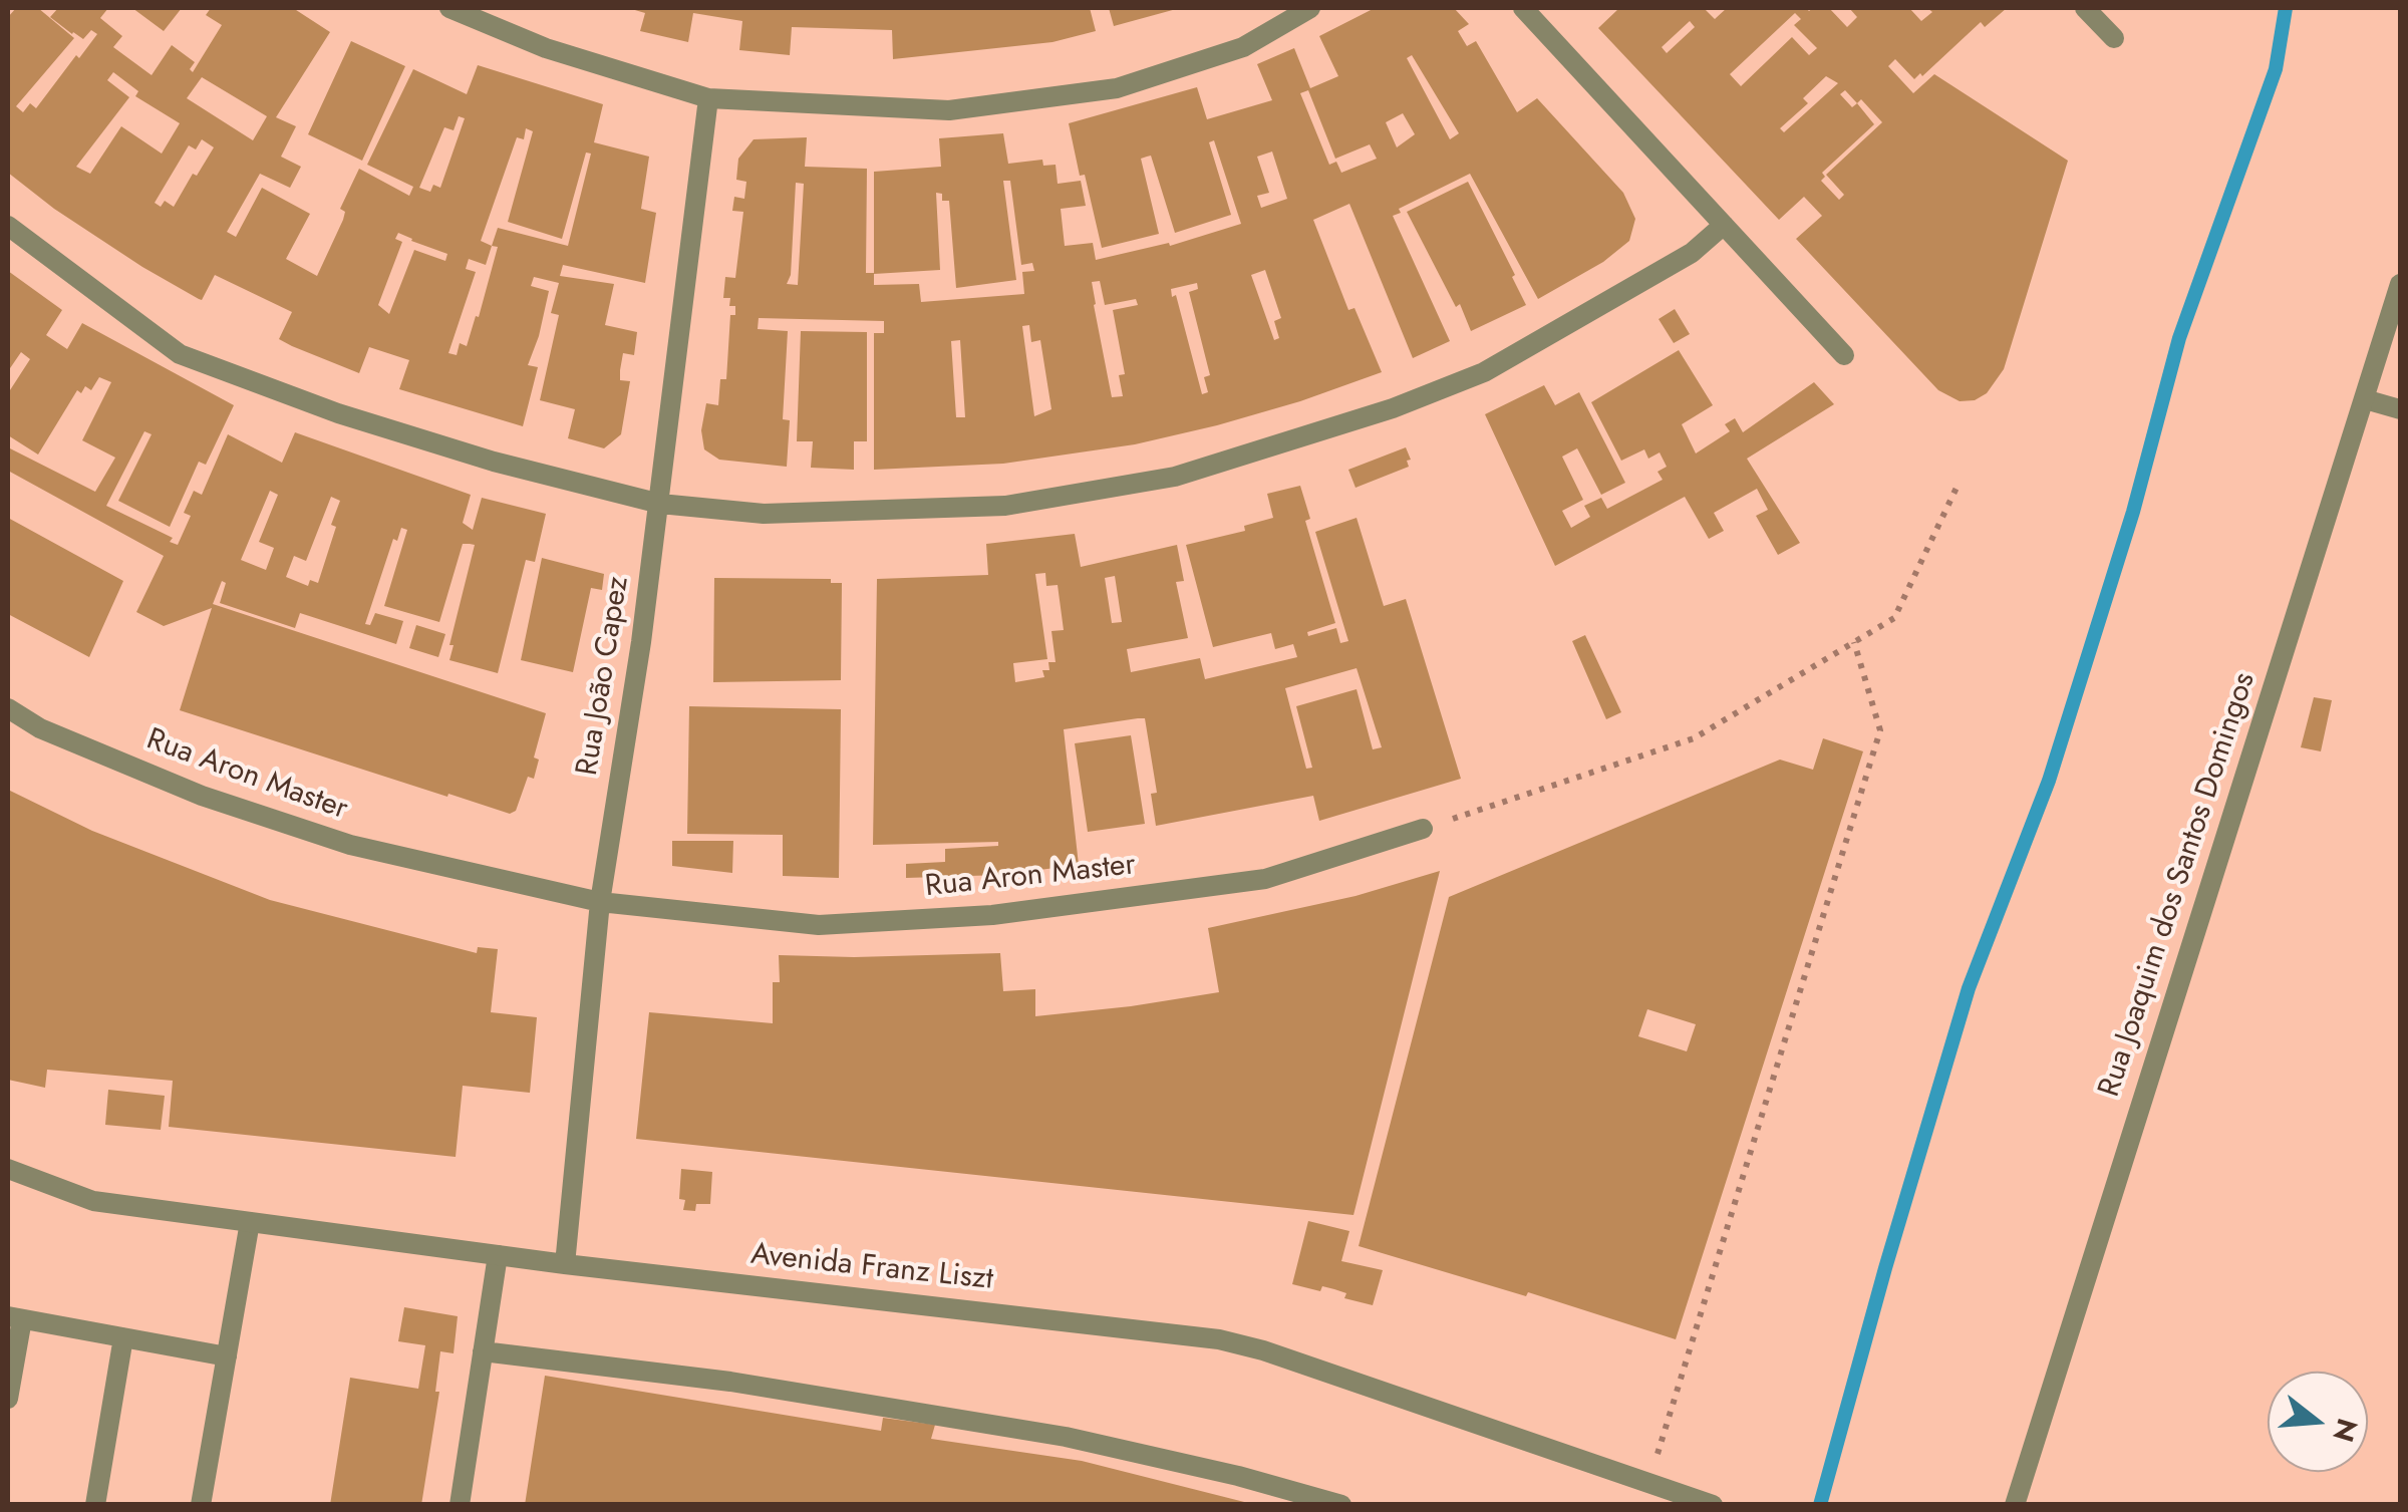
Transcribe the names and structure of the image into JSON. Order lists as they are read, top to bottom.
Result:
{
  "streets": {
    "street": [
      "Rua João Capez",
      "Rua Aron Master",
      "Rua Joaquim dos Santos Domingos",
      "Avenida Franz Liszt"
    ]
  },
  "crossings": [
    ["Rua João Capez", "Rua Aron Master"],
    ["Rua João Capez", "Avenida Franz Liszt"]
  ],
  "north": "right"
}
